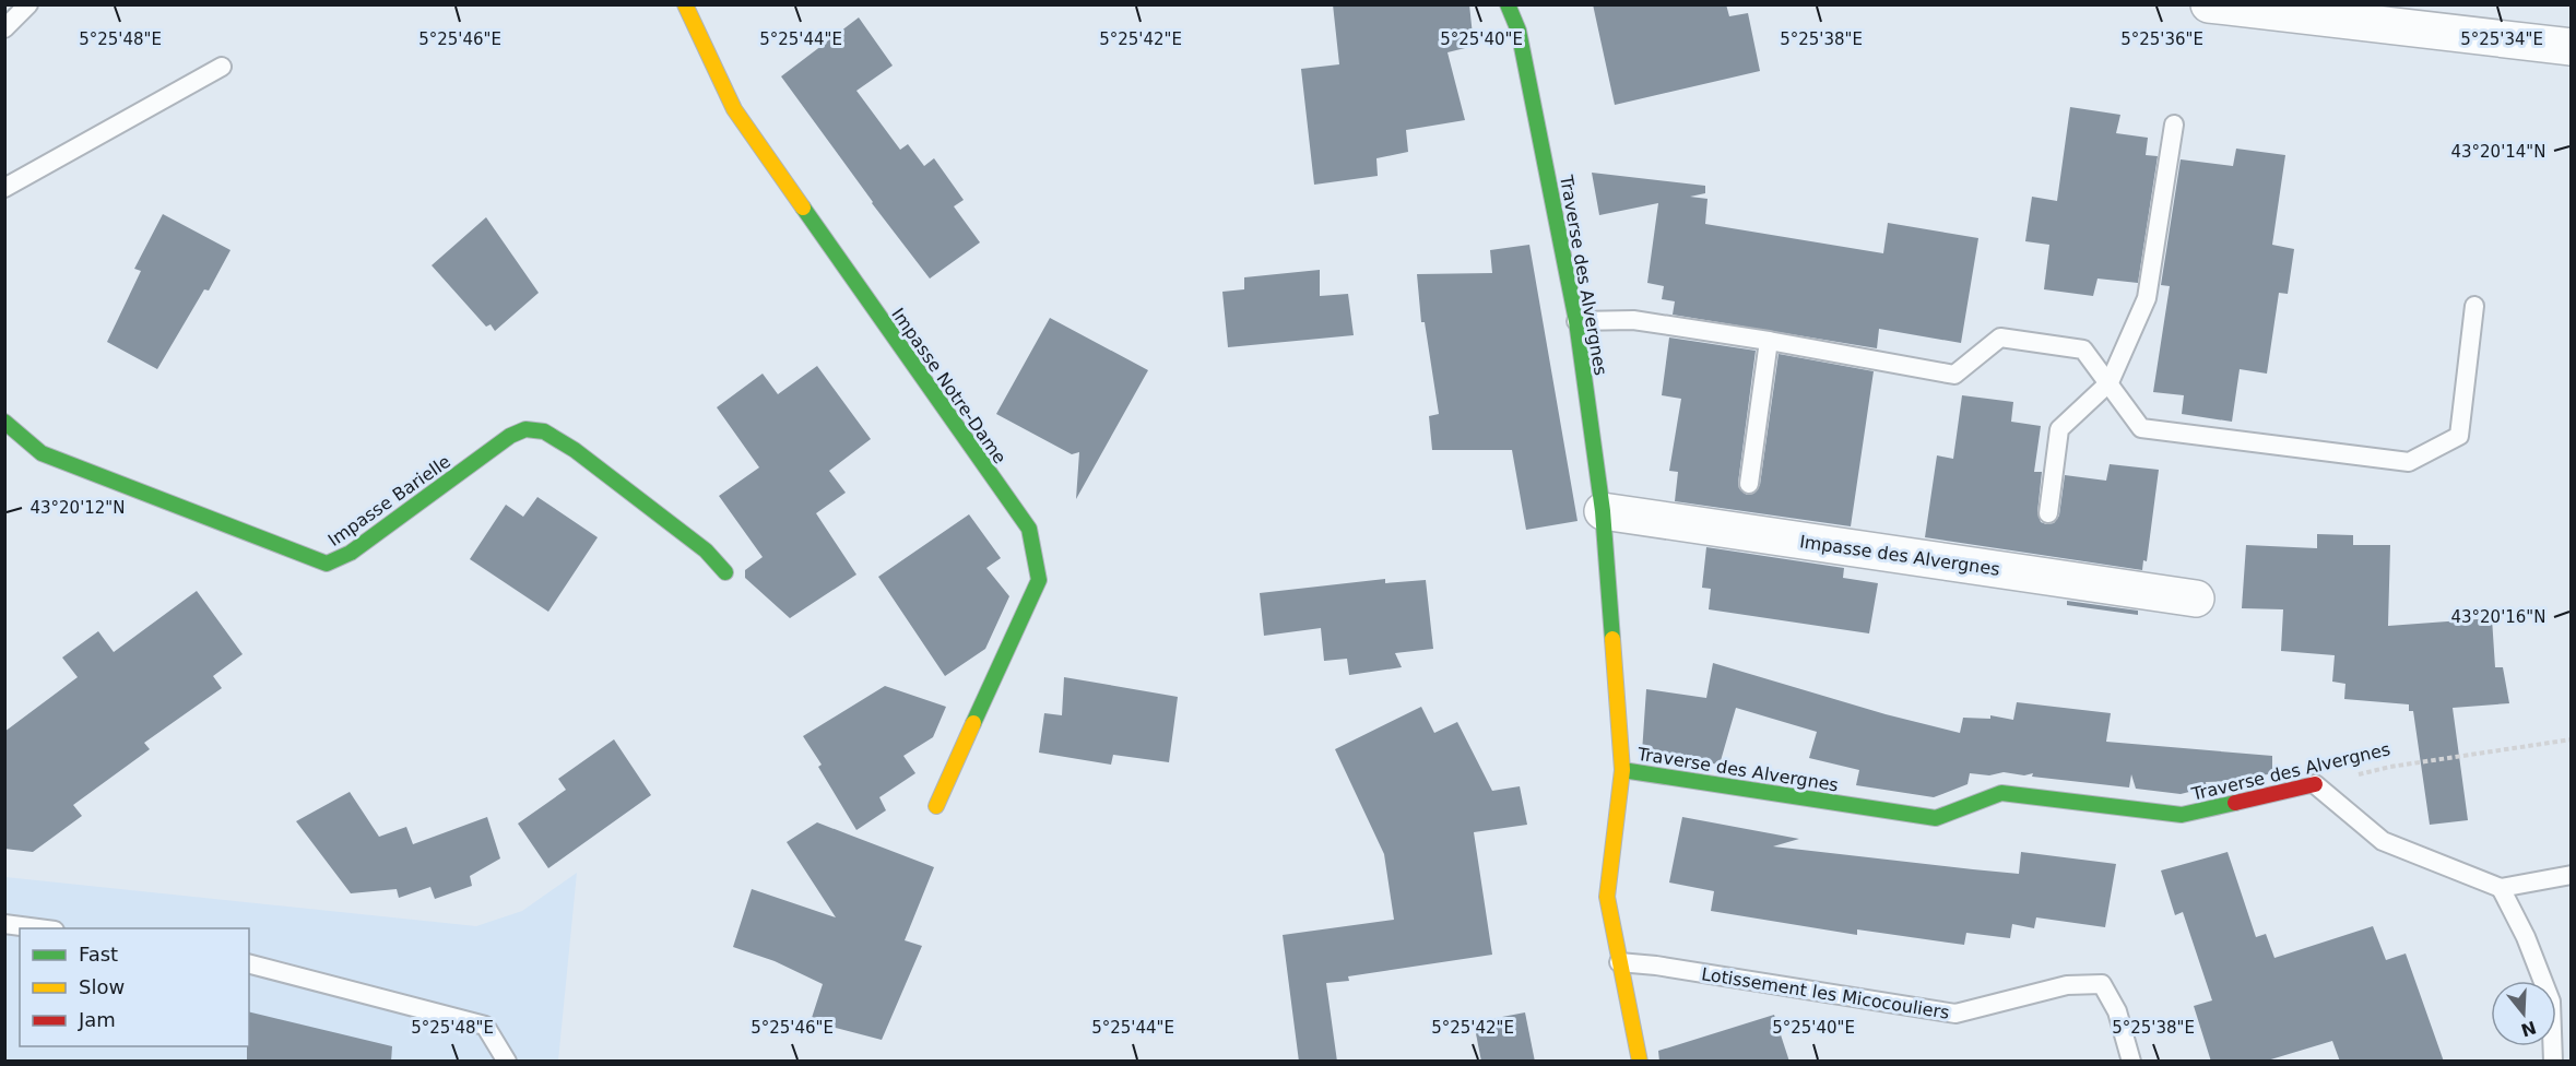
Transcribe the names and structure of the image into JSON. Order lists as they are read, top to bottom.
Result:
{
  "streets": {
    "street": [
      "Traverse des Alvergnes",
      "Impasse Notre-Dame",
      "Impasse Barielle",
      "Impasse des Alvergnes"
    ],
    "lane": ["Lotissement les Micocouliers"]
  },
  "crossings": [
    ["Traverse des Alvergnes", "Impasse des Alvergnes"]
  ],
  "legend": ["Fast", "Slow", "Jam"],
  "north": "bottom",
  "coordinates": [
    "5°25'48\"E",
    "5°25'46\"E",
    "5°25'44\"E",
    "5°25'42\"E",
    "5°25'40\"E",
    "5°25'38\"E",
    "5°25'36\"E",
    "5°25'34\"E",
    "43°20'14\"N",
    "43°20'12\"N",
    "43°20'16\"N"
  ]
}
